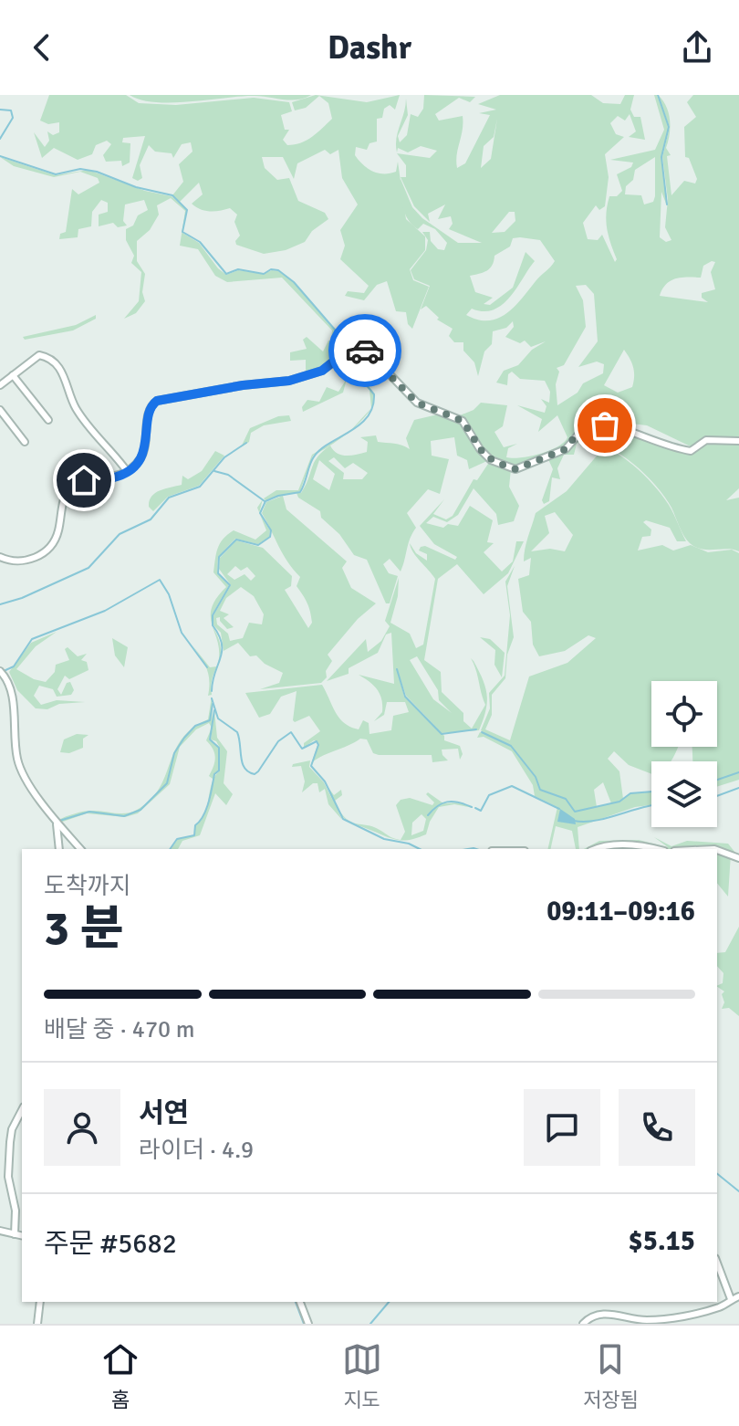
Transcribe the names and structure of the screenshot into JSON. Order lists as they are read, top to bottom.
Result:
{
  "page": {
    "header": "Dashr",
    "heading": ["3 분", "도착까지", "09:11–09:16"],
    "panel": [
      "서연",
      "라이더 · 4.9",
      "주문 #5682",
      "$5.15"
    ],
    "bar": "배달 중 · 470 m",
    "tabs": ["홈", "지도", "저장됨"]
  }
}
